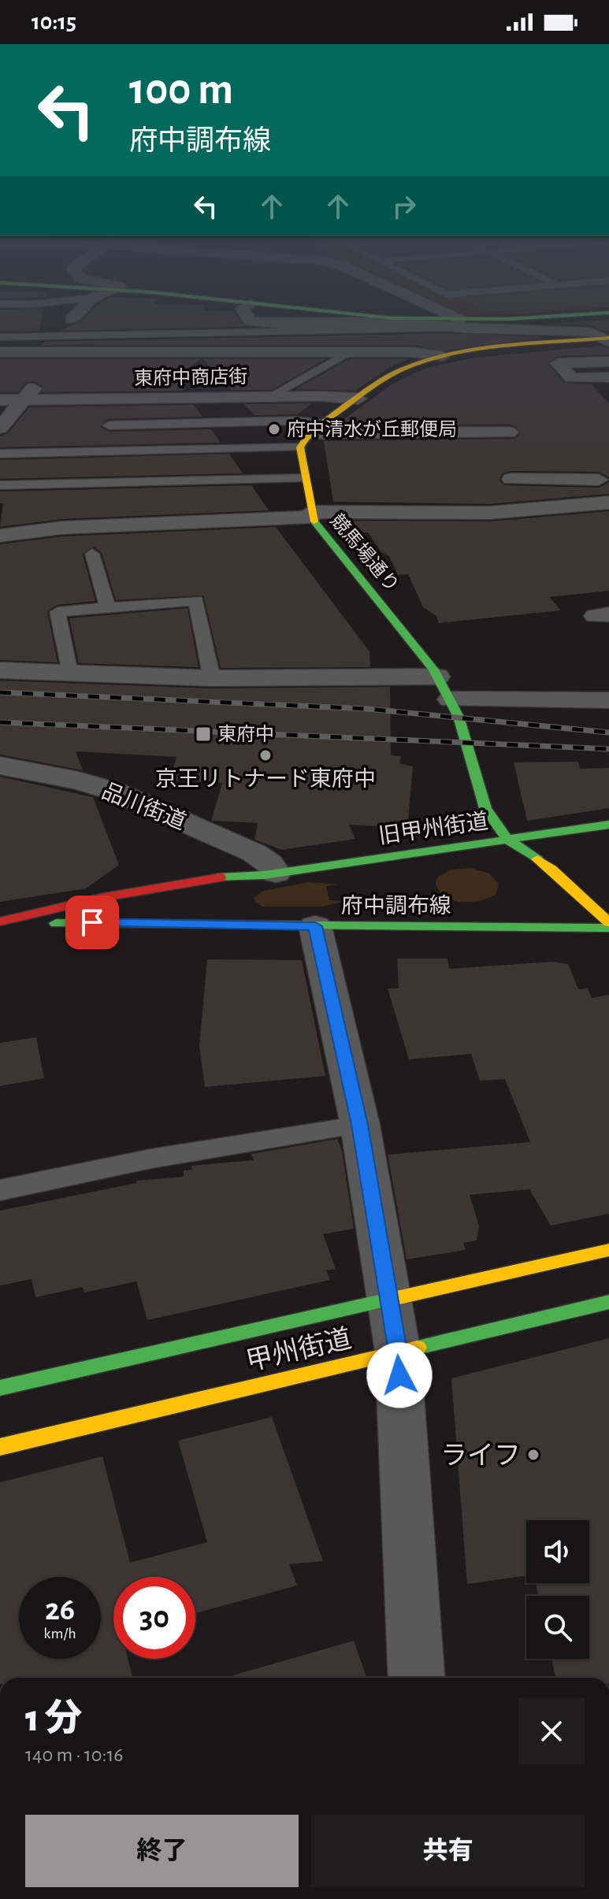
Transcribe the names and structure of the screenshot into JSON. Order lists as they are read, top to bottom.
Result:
{
  "streets": {
    "main road": [
      "競馬場通り",
      "旧甲州街道",
      "府中調布線",
      "甲州街道"
    ],
    "street": ["東府中商店街", "品川街道"]
  },
  "crossings": [
    ["競馬場通り", "旧甲州街道"],
    ["品川街道", "旧甲州街道"]
  ],
  "places": {
    "other": ["府中清水が丘郵便局", "京王リトナード東府中", "ライフ"],
    "transit": ["東府中"]
  },
  "page": {
    "status": "10:15",
    "turn": ["100 m", "府中調布線"],
    "speed": "26 km/h",
    "limit": "30",
    "heading": ["1 分", "140 m · 10:16"],
    "buttons": ["終了", "共有"]
  }
}
